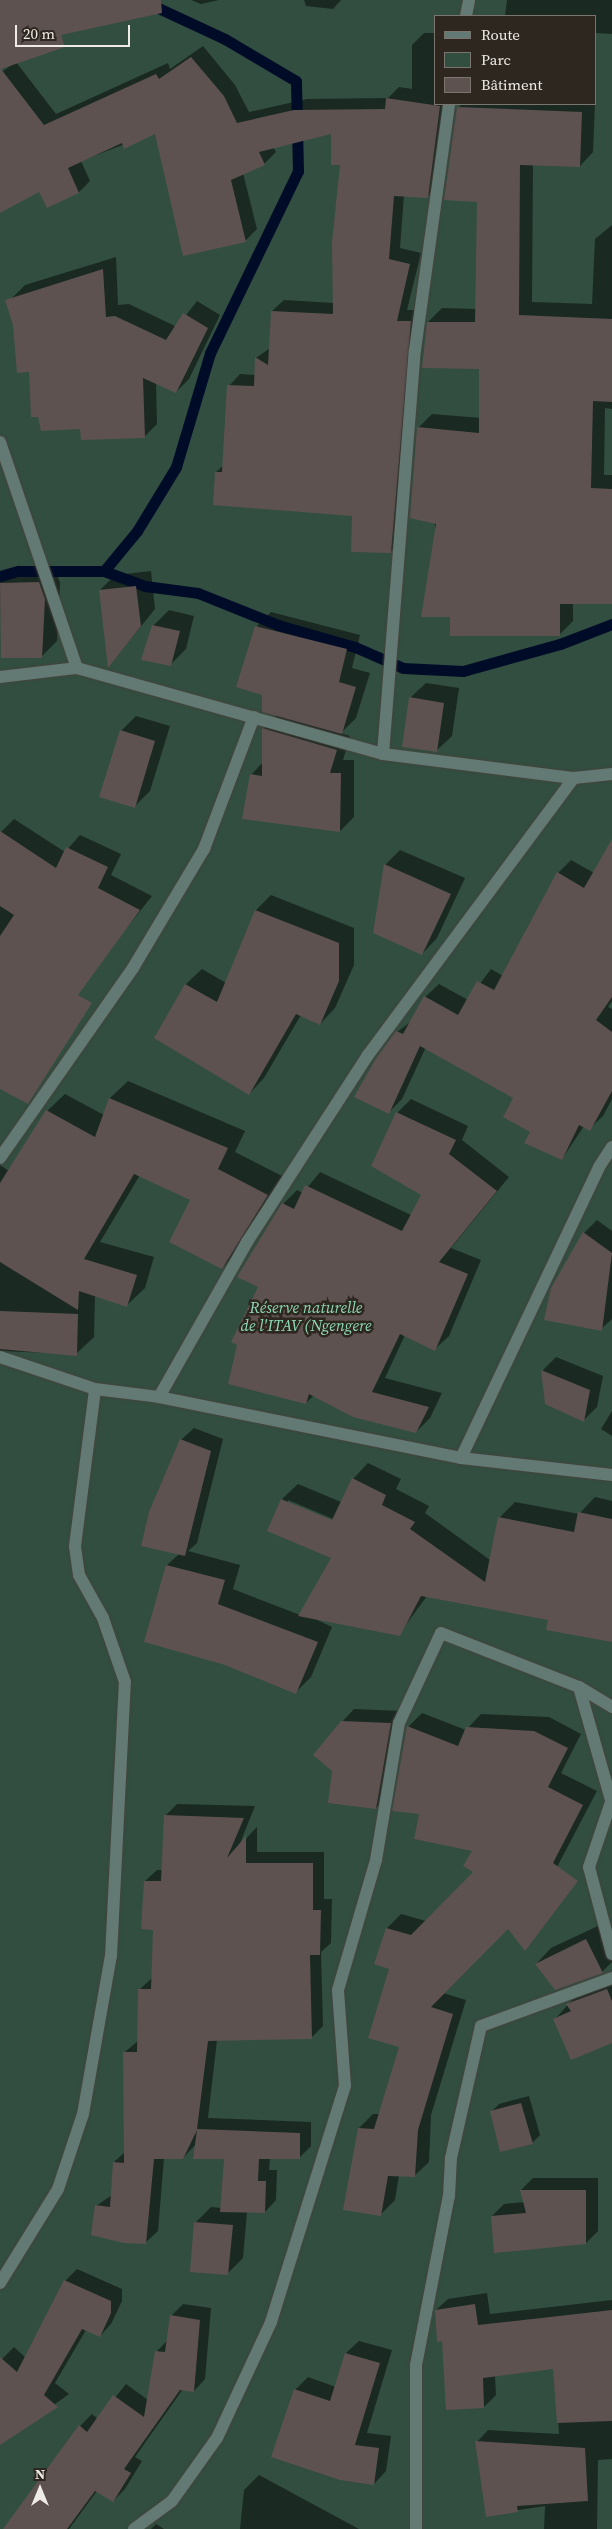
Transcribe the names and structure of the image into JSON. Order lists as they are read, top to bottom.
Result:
{
  "parks": ["Réserve naturelle de l'ITAV (Ngengere"],
  "legend": ["Route", "Parc", "Bâtiment"],
  "scale_bar": "20 m",
  "north": "top"
}
